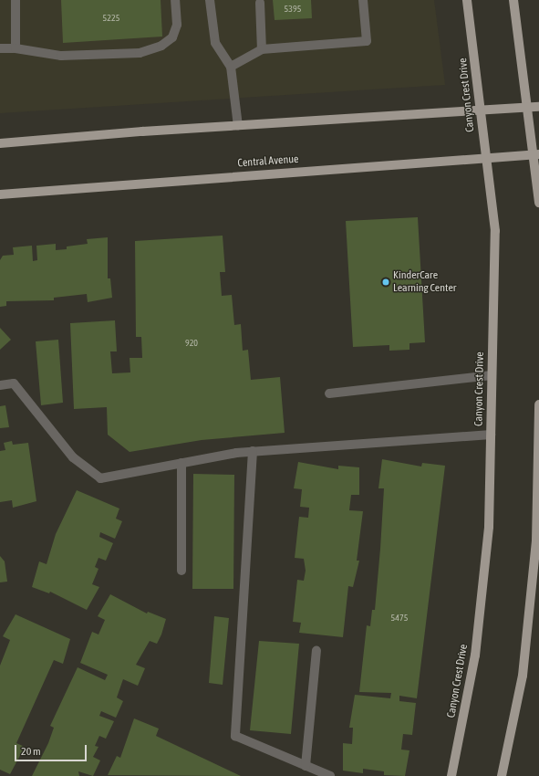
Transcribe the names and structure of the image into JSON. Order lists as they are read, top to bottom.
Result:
{
  "streets": {
    "main road": ["Canyon Crest Drive", "Central Avenue"]
  },
  "crossings": [
    ["Canyon Crest Drive", "Central Avenue"]
  ],
  "places": ["KinderCare Learning Center"],
  "house_numbers": [
    "5395",
    "5225",
    "920",
    "5475"
  ],
  "scale_bar": "20 m"
}
